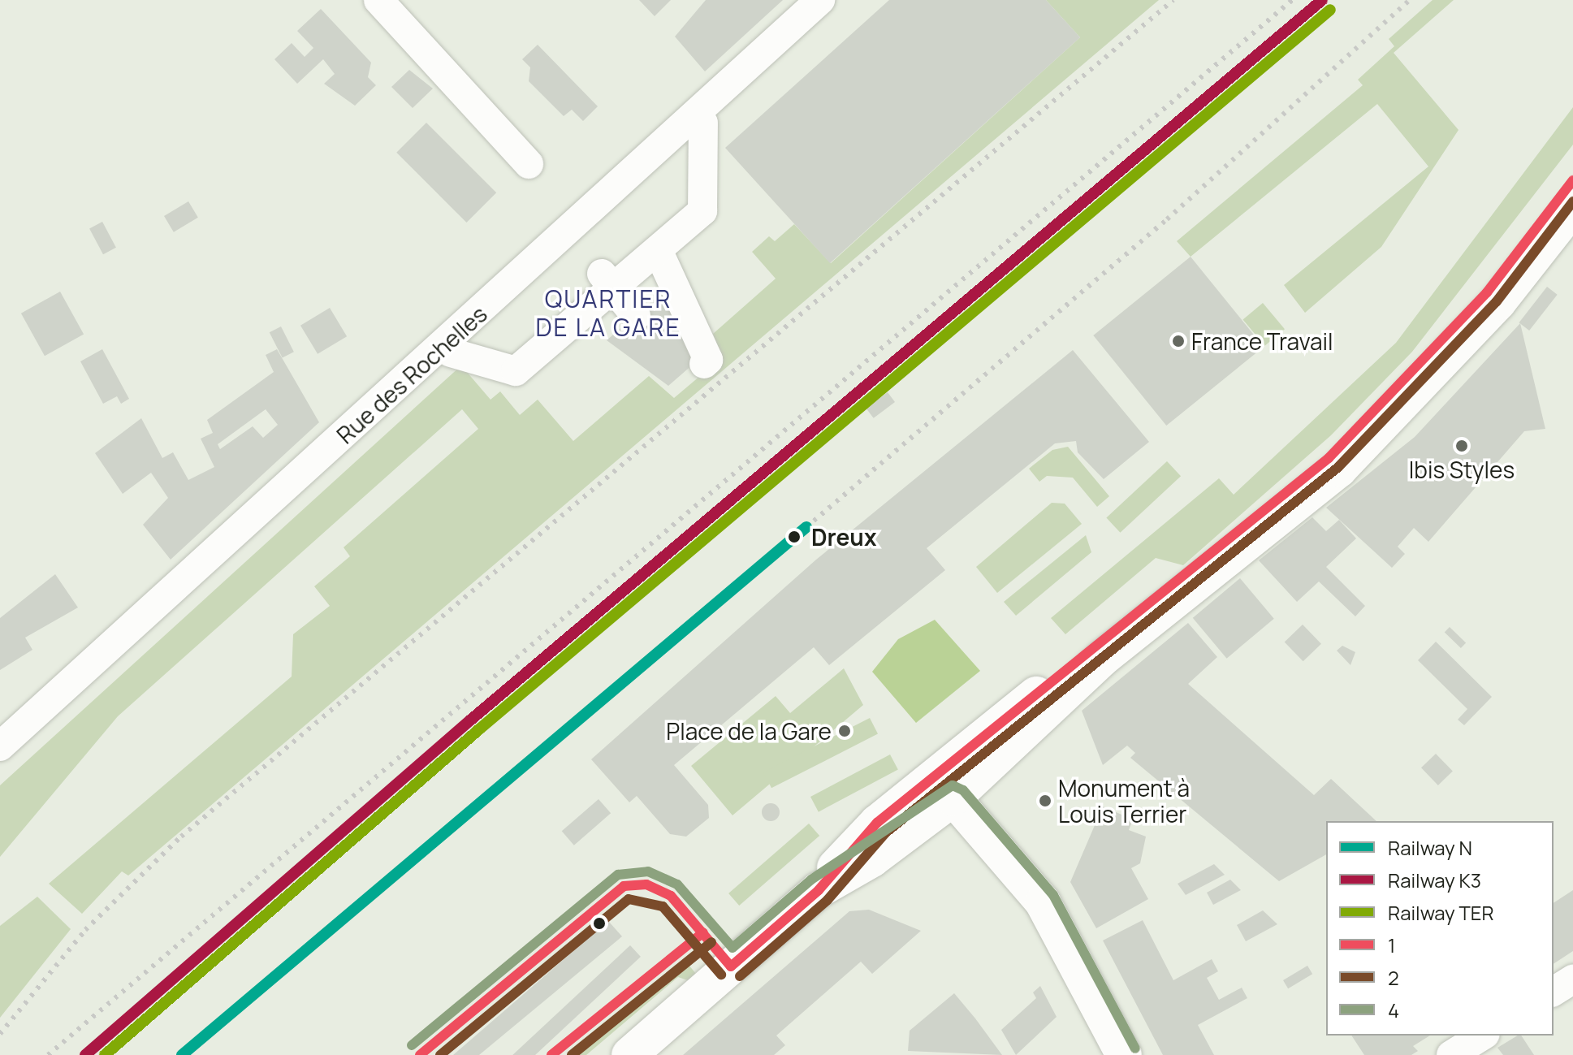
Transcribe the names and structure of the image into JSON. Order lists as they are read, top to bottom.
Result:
{
  "streets": {
    "street": ["Rue des Rochelles"]
  },
  "districts": ["QUARTIER DE LA GARE"],
  "places": [
    "France Travail",
    "Ibis Styles",
    "Dreux",
    "Place de la Gare",
    "Monument à Louis Terrier"
  ],
  "lines": [
    "rail line K3",
    "rail line TER",
    "transit line 1",
    "transit line 2",
    "rail line N",
    "transit line 4"
  ],
  "legend": [
    "Railway N",
    "Railway K3",
    "Railway TER",
    "1",
    "2",
    "4"
  ]
}
